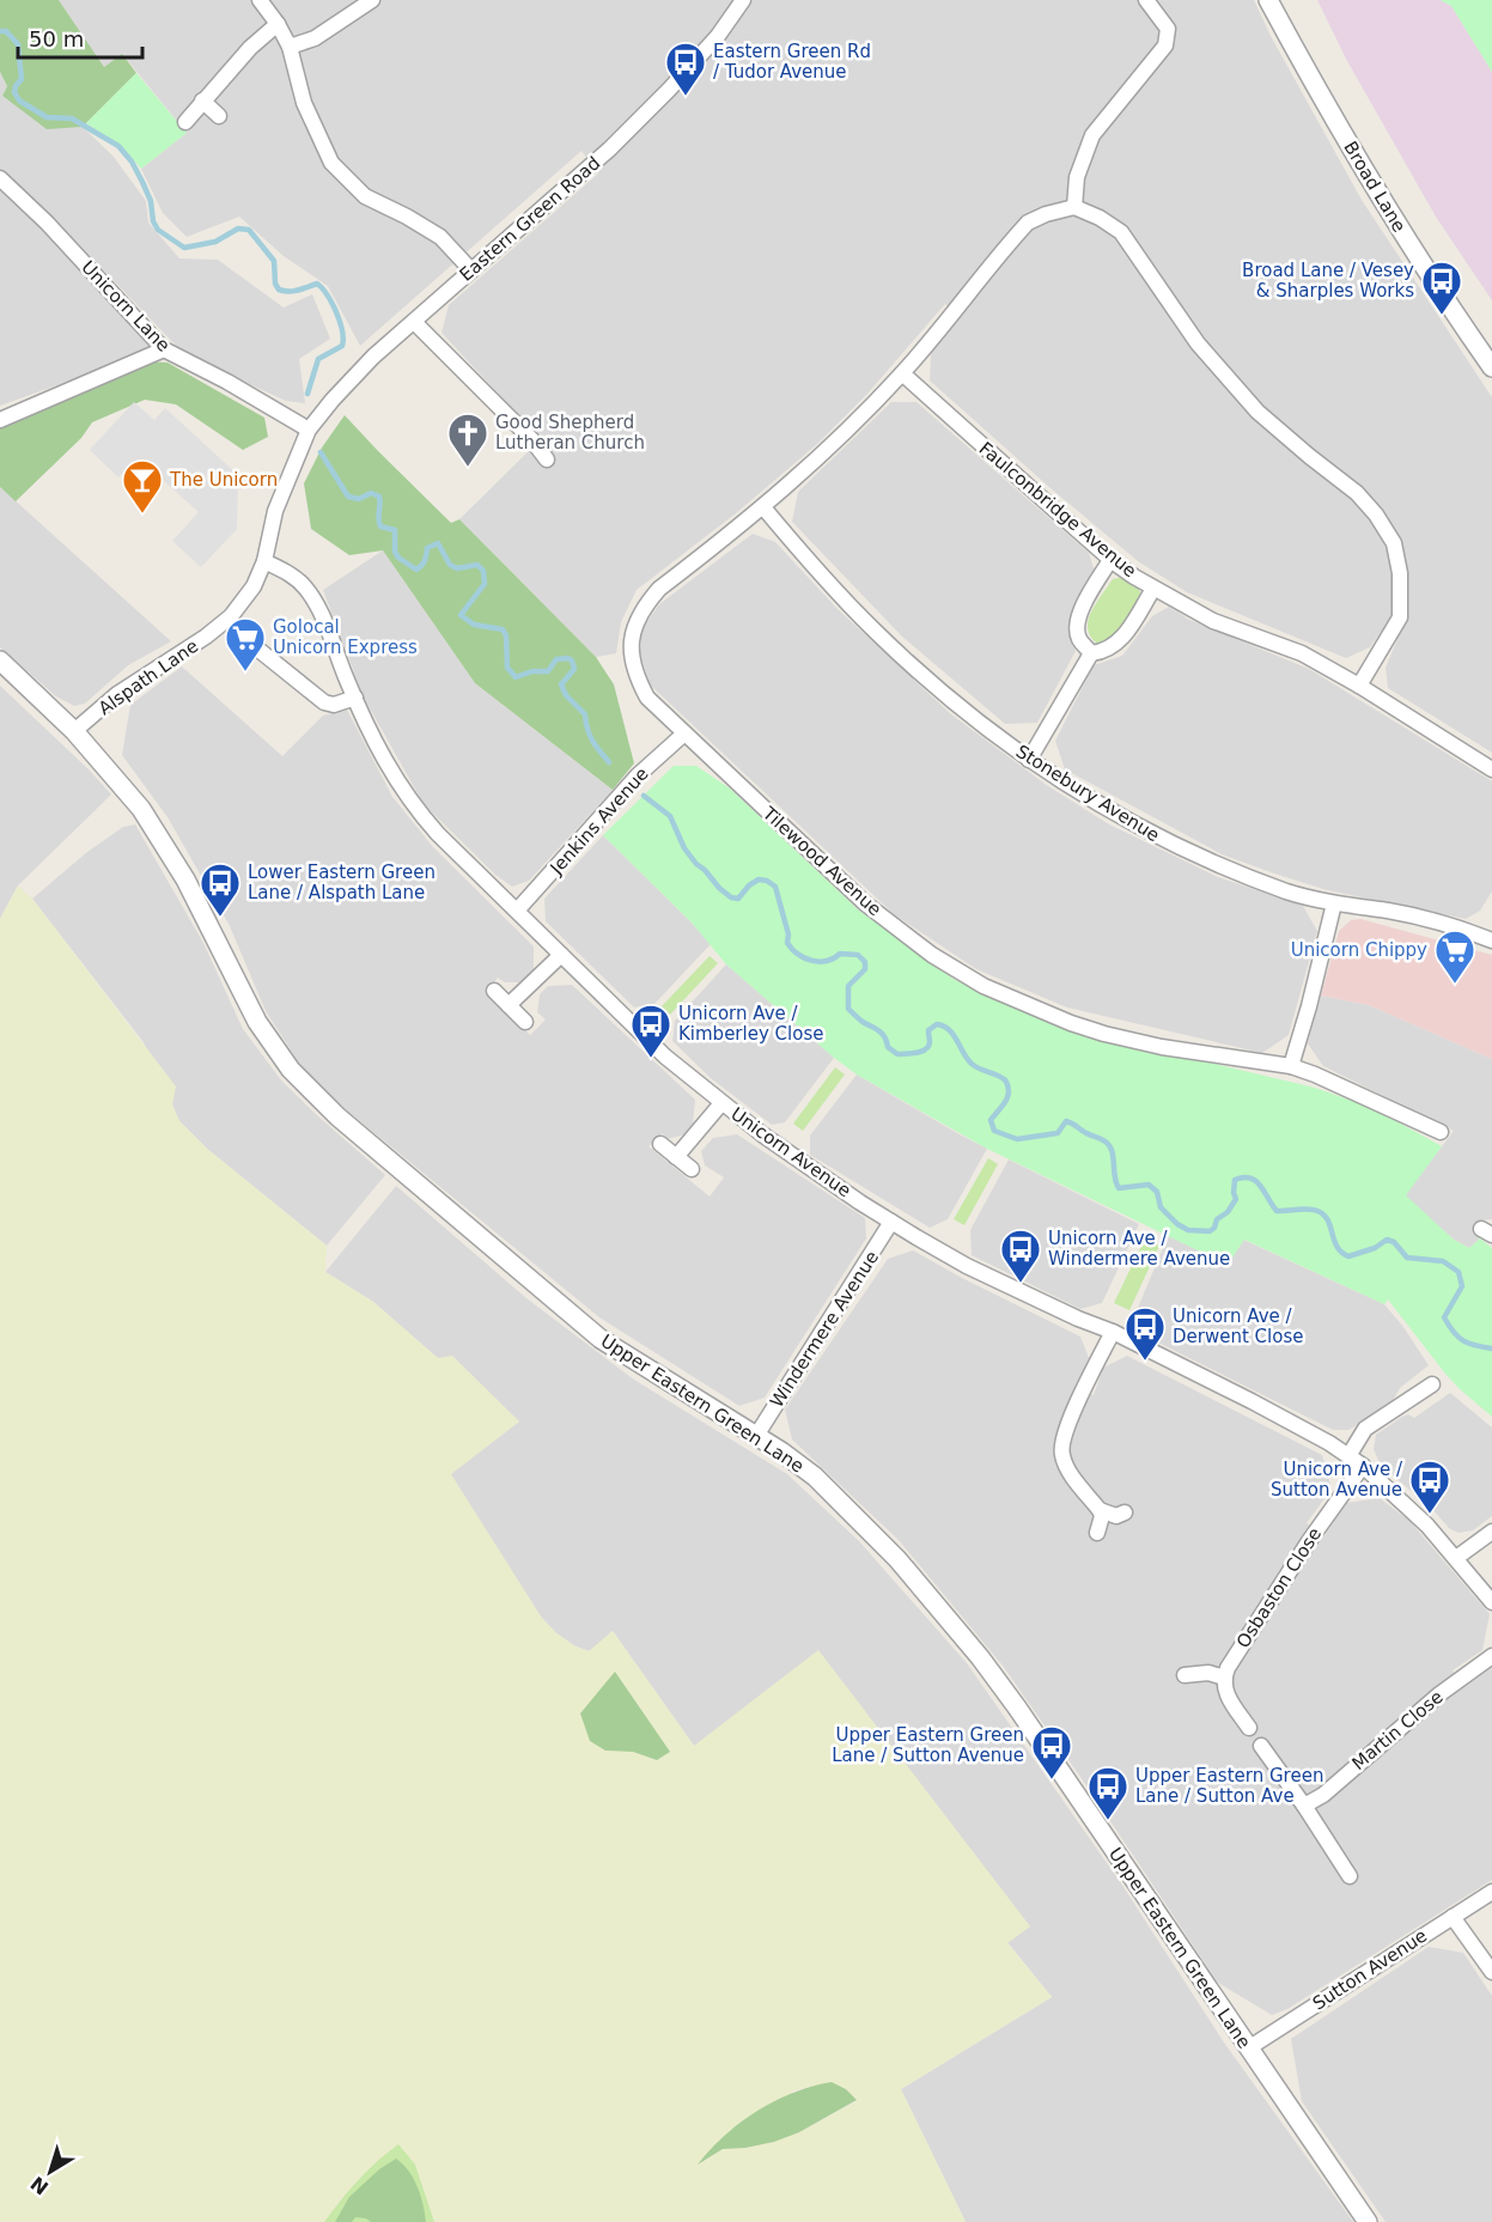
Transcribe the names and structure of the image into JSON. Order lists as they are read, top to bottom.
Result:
{
  "streets": {
    "street": [
      "Broad Lane",
      "Eastern Green Road",
      "Unicorn Lane",
      "Faulconbridge Avenue",
      "Alspath Lane",
      "Stonebury Avenue",
      "Jenkins Avenue",
      "Tilewood Avenue",
      "Unicorn Avenue",
      "Windermere Avenue",
      "Upper Eastern Green Lane",
      "Osbaston Close",
      "Martin Close",
      "Sutton Avenue"
    ]
  },
  "crossings": [
    ["Eastern Green Road", "Unicorn Lane"],
    ["Eastern Green Road", "Alspath Lane"],
    ["Unicorn Lane", "Alspath Lane"],
    ["Faulconbridge Avenue", "Tilewood Avenue"],
    ["Alspath Lane", "Unicorn Avenue"],
    ["Alspath Lane", "Upper Eastern Green Lane"],
    ["Stonebury Avenue", "Tilewood Avenue"],
    ["Jenkins Avenue", "Tilewood Avenue"],
    ["Jenkins Avenue", "Unicorn Avenue"],
    ["Unicorn Avenue", "Windermere Avenue"],
    ["Unicorn Avenue", "Osbaston Close"],
    ["Windermere Avenue", "Upper Eastern Green Lane"],
    ["Upper Eastern Green Lane", "Sutton Avenue"]
  ],
  "places": {
    "bus stop": [
      "Eastern Green Rd / Tudor Avenue",
      "Broad Lane / Vesey & Sharples Works",
      "Lower Eastern Green Lane / Alspath Lane",
      "Unicorn Ave / Kimberley Close",
      "Unicorn Ave / Windermere Avenue",
      "Unicorn Ave / Derwent Close",
      "Unicorn Ave / Sutton Avenue",
      "Upper Eastern Green Lane / Sutton Avenue",
      "Upper Eastern Green Lane / Sutton Ave"
    ],
    "church": ["Good Shepherd Lutheran Church"],
    "bar": ["The Unicorn"],
    "supermarket": ["Golocal Unicorn Express", "Unicorn Chippy"]
  },
  "scale_bar": "50 m",
  "north": "bottom left"
}
